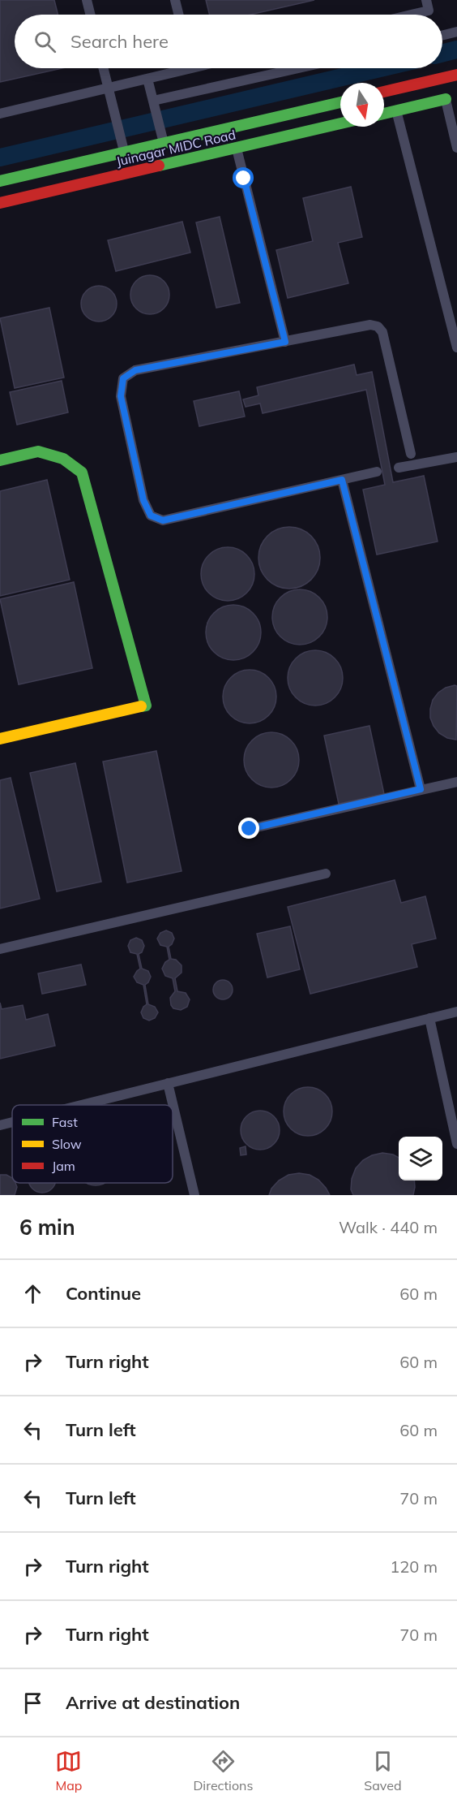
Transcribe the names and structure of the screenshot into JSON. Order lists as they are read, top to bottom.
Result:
{
  "streets": {
    "street": ["Juinagar MIDC Road"]
  },
  "legend": ["Fast", "Slow", "Jam"],
  "north": "bottom",
  "page": {
    "search": "Search here",
    "heading": ["6 min", "Walk · 440 m"],
    "list": [
      ["Continue", "60 m"],
      ["Turn right", "60 m"],
      ["Turn left", "60 m"],
      ["Turn left", "70 m"],
      ["Turn right", "120 m"],
      ["Turn right", "70 m"],
      "Arrive at destination"
    ],
    "nav": ["Map", "Directions", "Saved"]
  }
}
